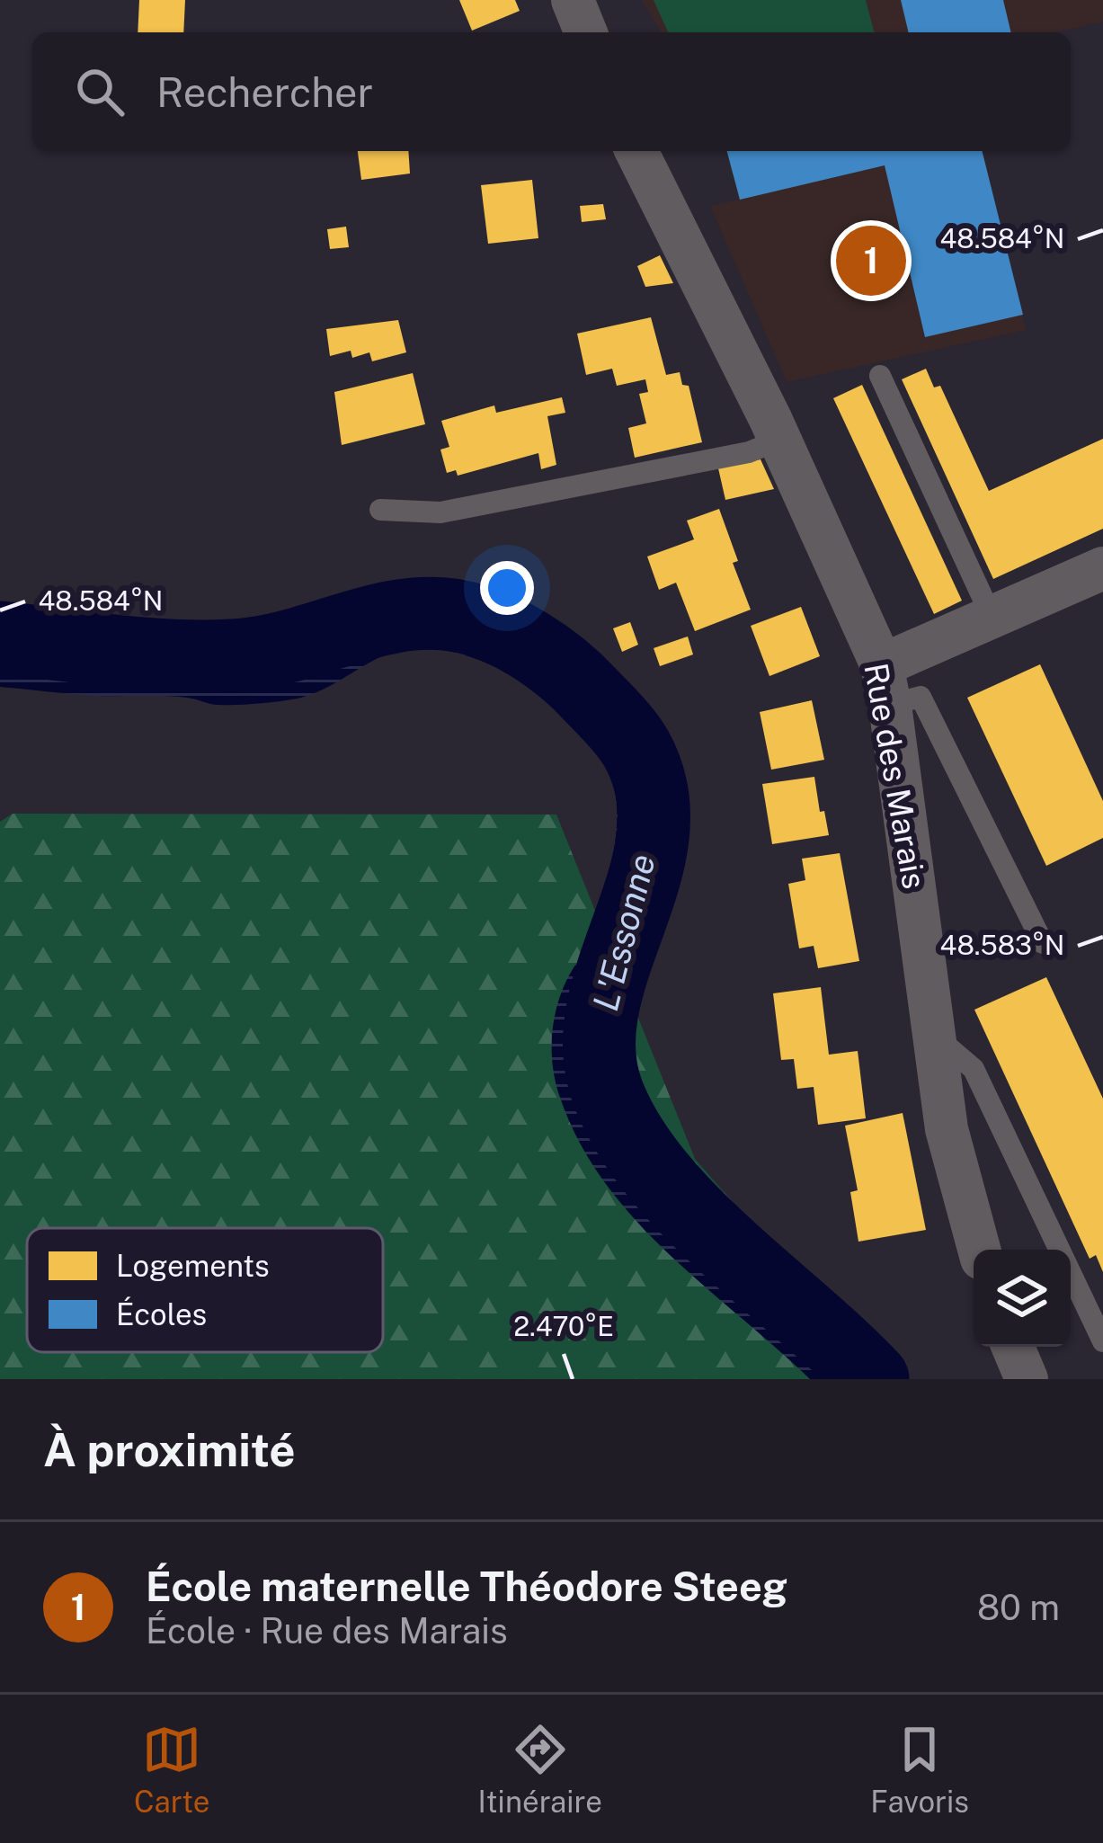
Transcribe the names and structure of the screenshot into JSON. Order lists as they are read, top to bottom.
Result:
{
  "streets": {
    "street": ["Rue des Marais"]
  },
  "water": ["L'Essonne"],
  "legend": ["Logements", "Écoles"],
  "page": {
    "search": "Rechercher",
    "pins": "1",
    "heading": "À proximité",
    "list": [
      {
        "mark": "1",
        "name": "École maternelle Théodore Steeg",
        "note": "École · Rue des Marais",
        "value": "80 m"
      }
    ],
    "nav": ["Carte", "Itinéraire", "Favoris"]
  },
  "coordinates": ["48.584°N", "48.583°N", "2.470°E"]
}
